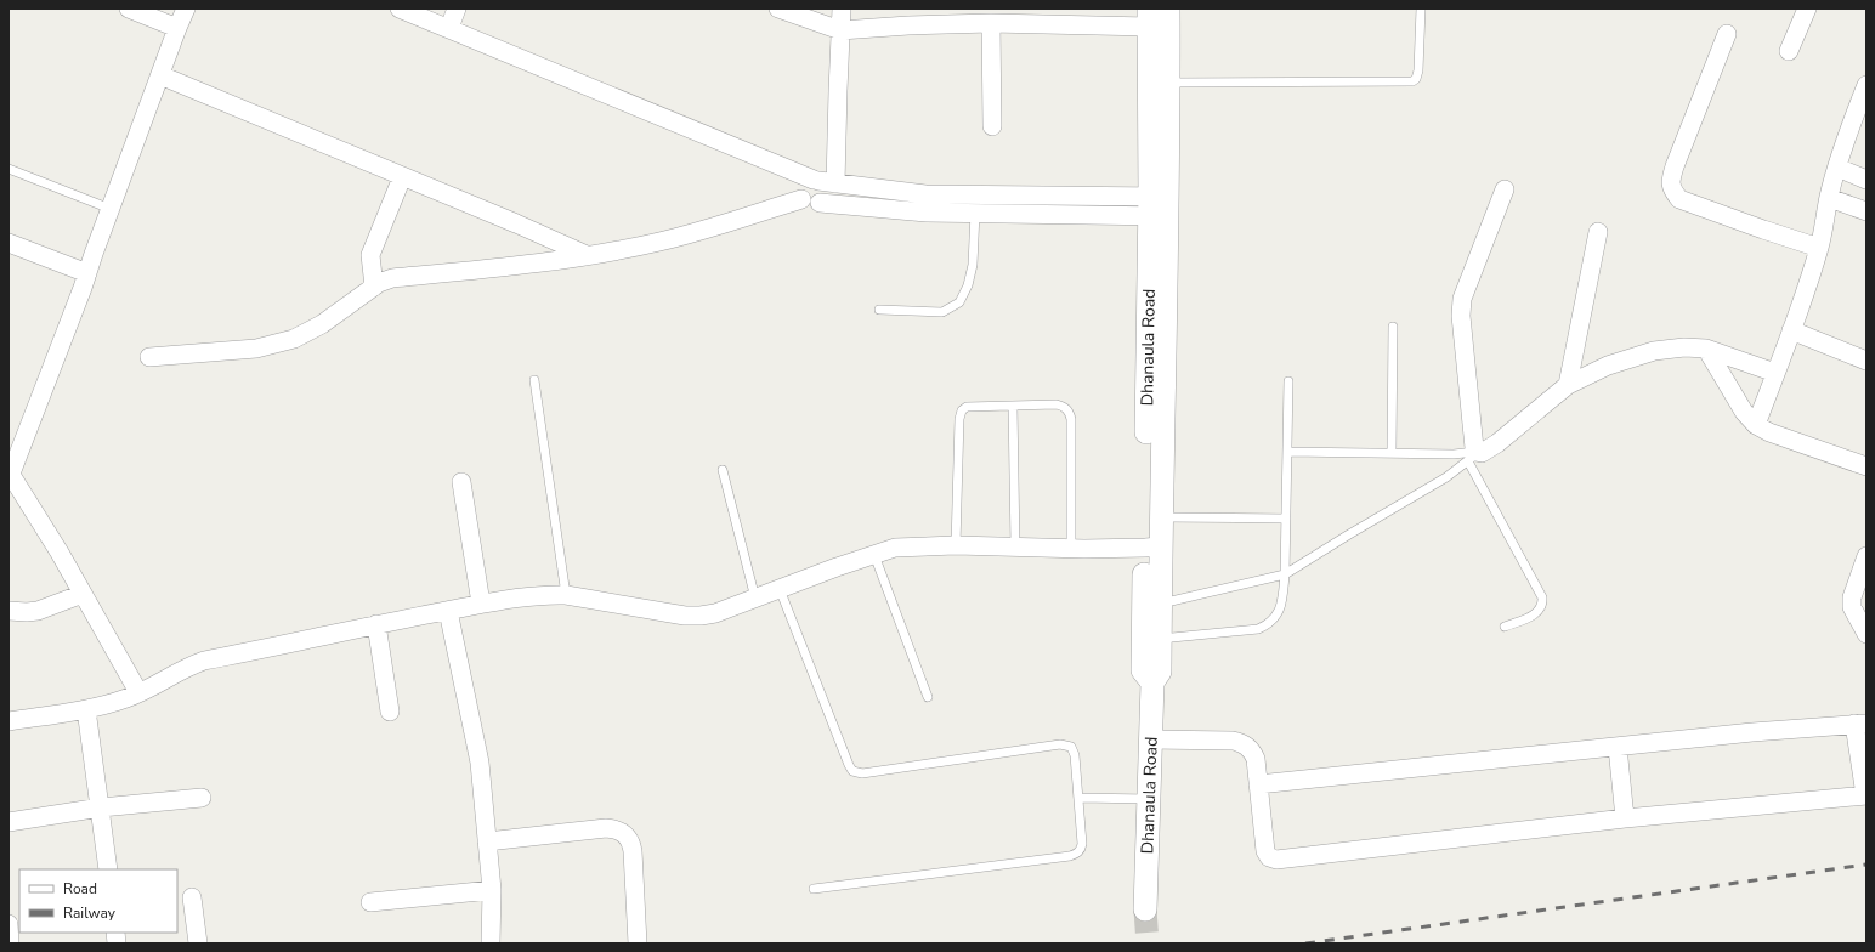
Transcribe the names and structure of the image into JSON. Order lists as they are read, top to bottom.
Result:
{
  "streets": {
    "street": ["Dhanaula Road"]
  },
  "legend": ["Road", "Railway"]
}
